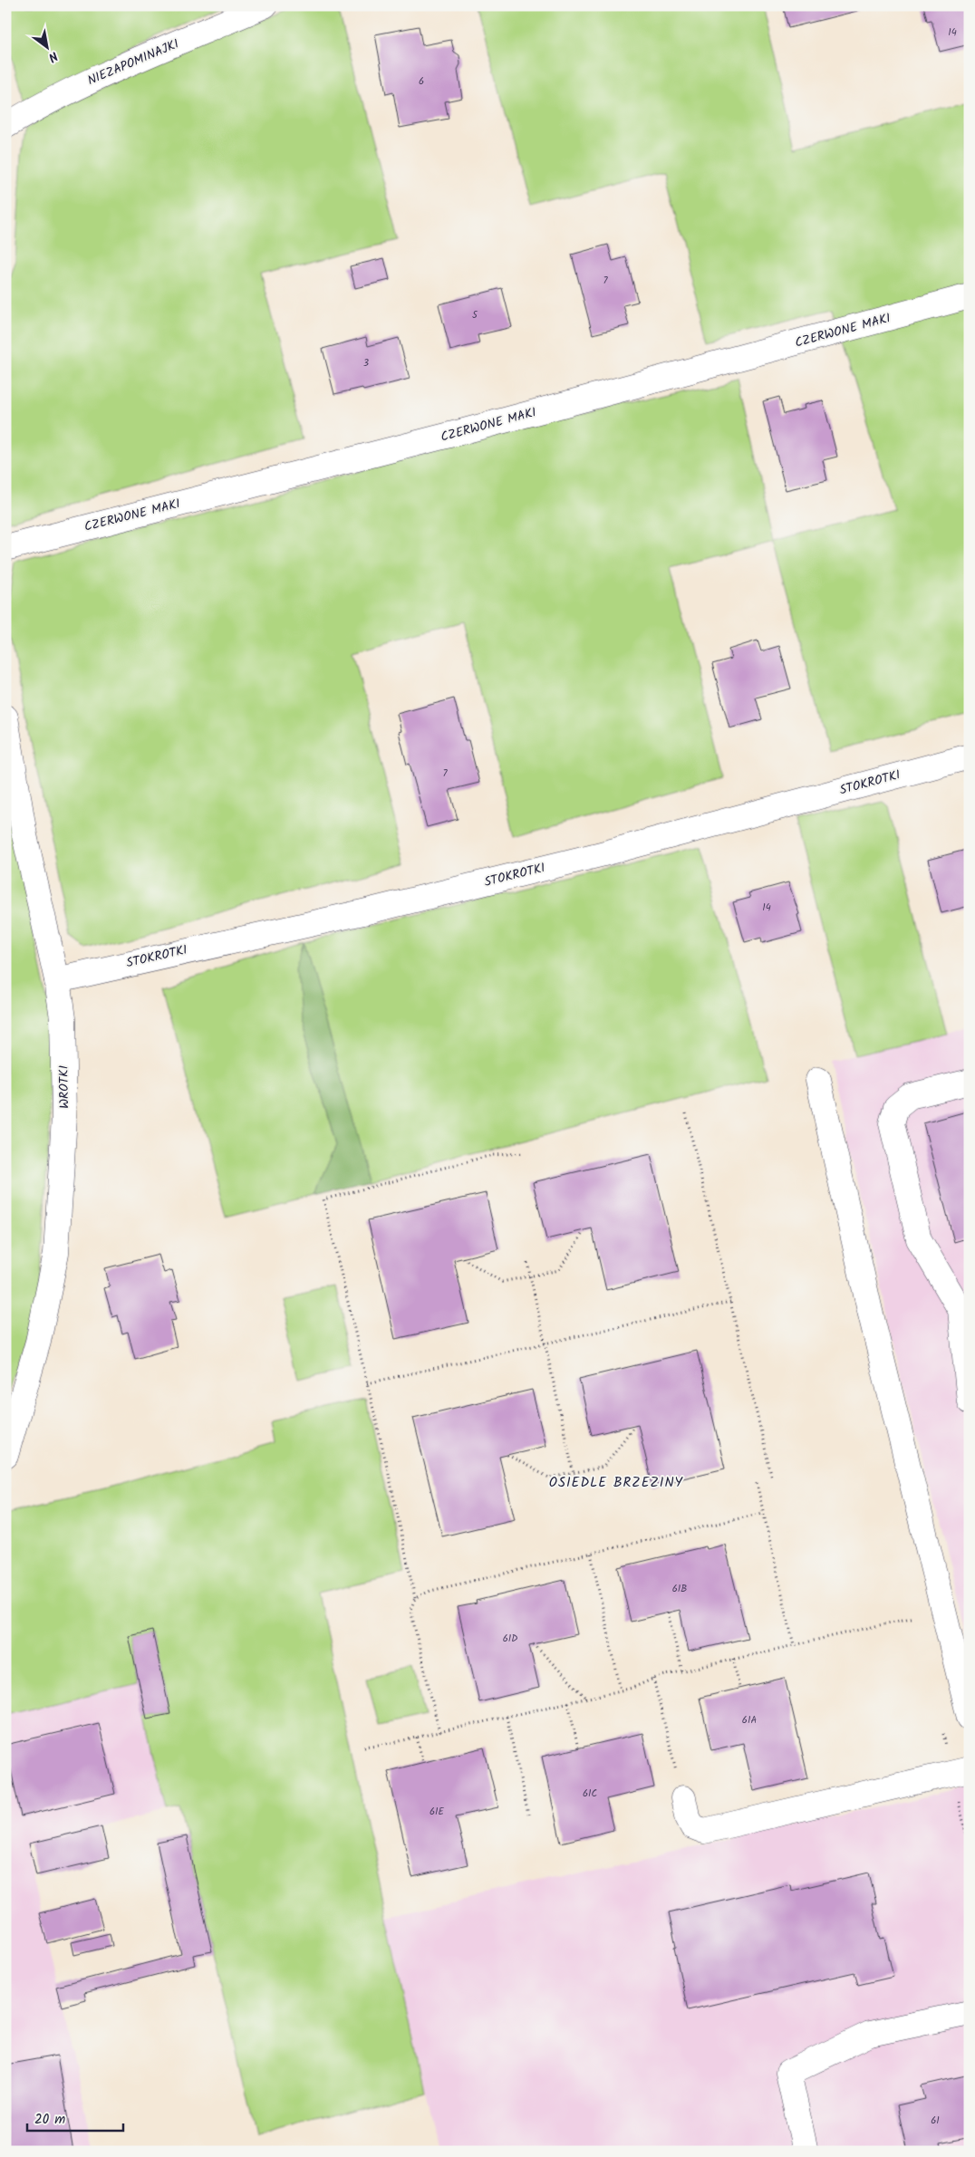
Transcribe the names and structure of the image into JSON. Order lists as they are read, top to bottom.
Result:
{
  "streets": {
    "street": [
      "NIEZAPOMINAJKI",
      "CZERWONE MAKI",
      "STOKROTKI",
      "WROTKI"
    ]
  },
  "crossings": [
    ["STOKROTKI", "WROTKI"]
  ],
  "districts": ["OSIEDLE BRZEZINY"],
  "house_numbers": [
    "14",
    "6",
    "7",
    "5",
    "3",
    "7",
    "14",
    "61B",
    "61D",
    "61A",
    "61C",
    "61E",
    "61"
  ],
  "scale_bar": "20 m",
  "north": "bottom right"
}
